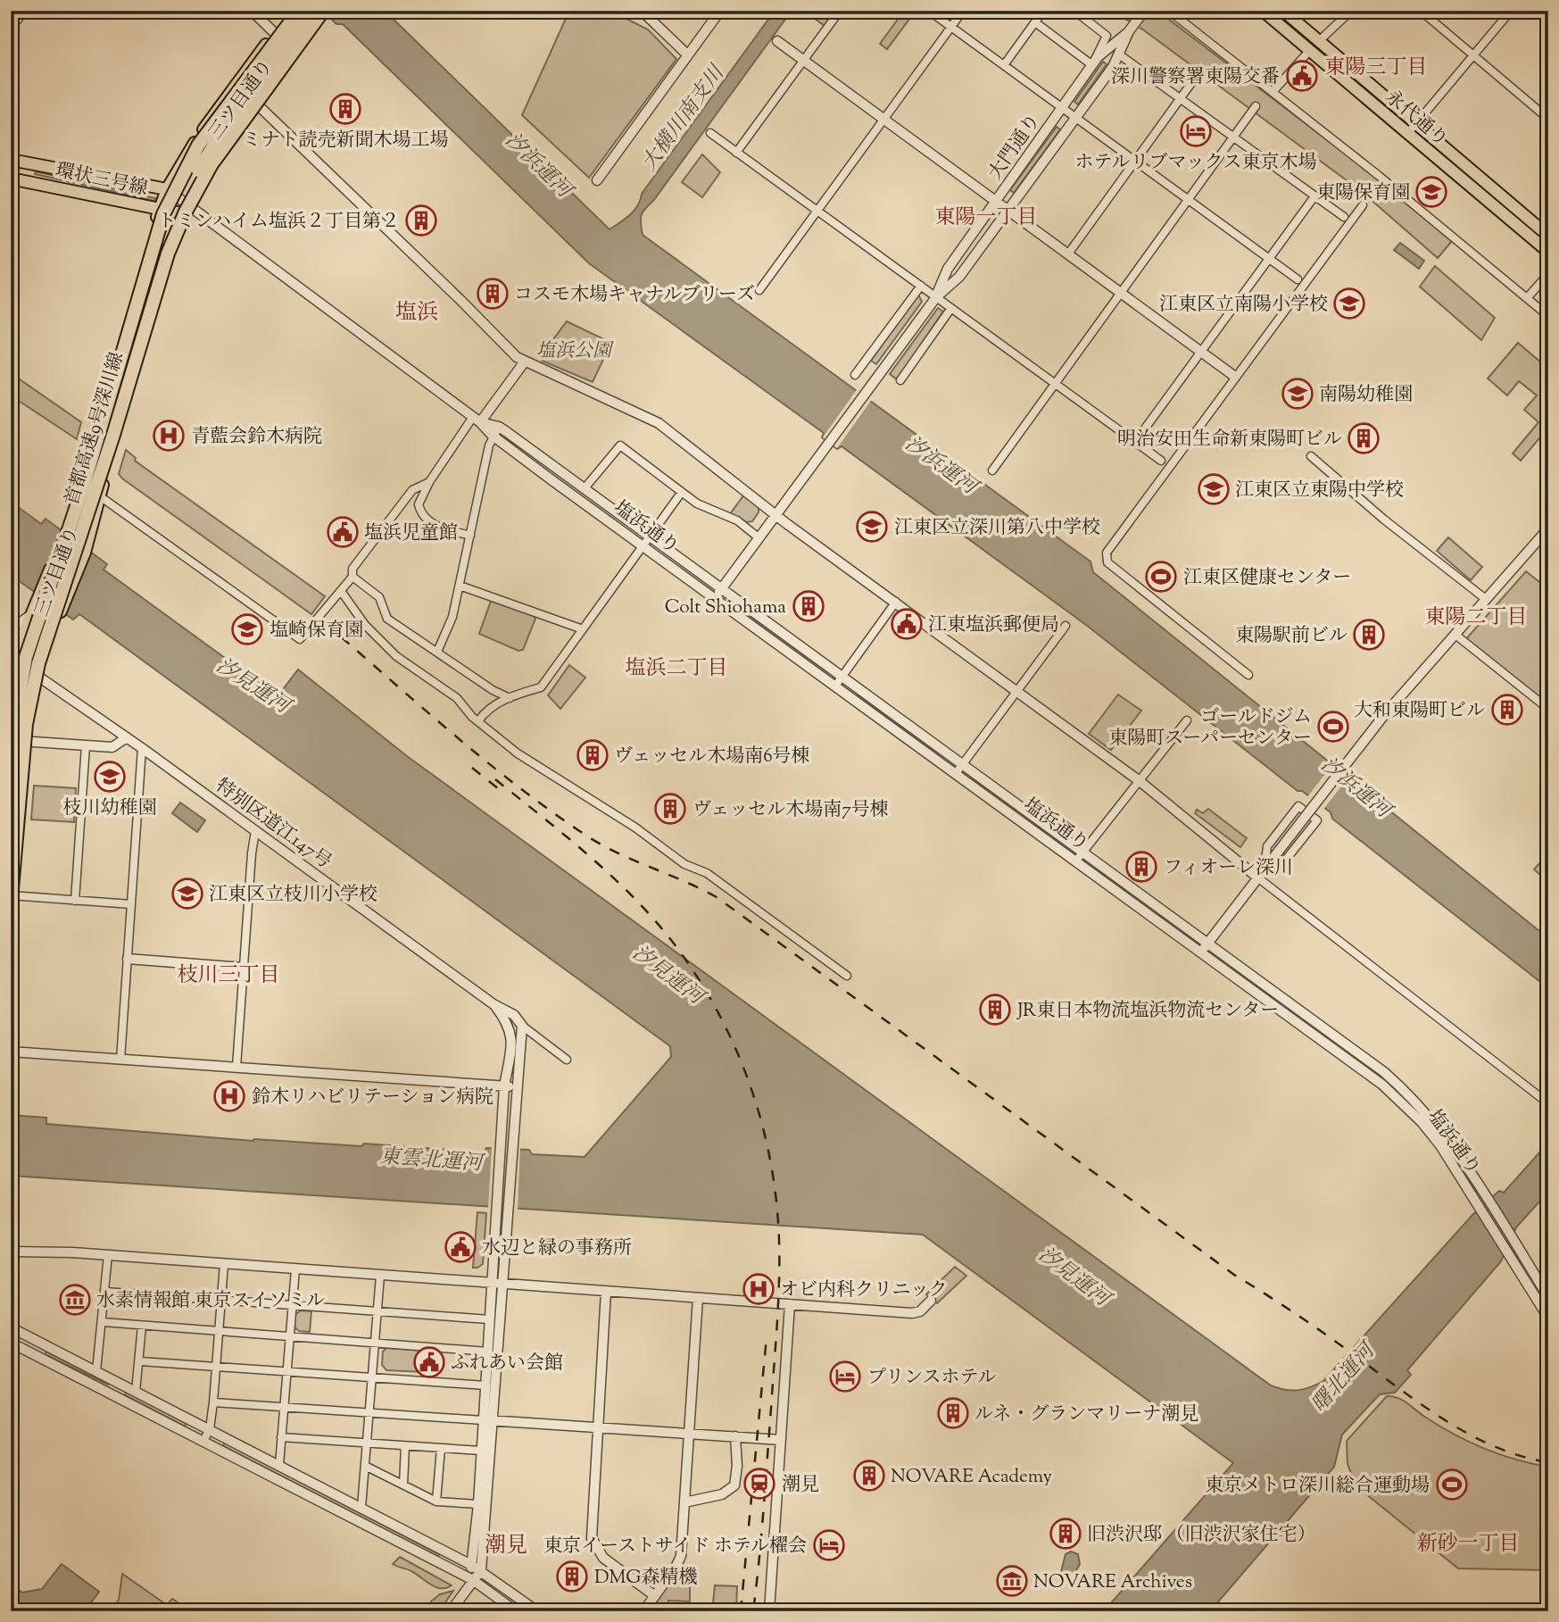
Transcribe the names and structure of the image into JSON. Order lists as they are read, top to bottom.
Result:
{
  "streets": {
    "highway": ["首都高速9号深川線"],
    "main road": ["三ツ目通り", "永代通り", "環状三号線"],
    "street": ["大門通り", "塩浜通り", "特別区道江147号"]
  },
  "crossings": [
    ["三ツ目通り", "環状三号線"],
    ["三ツ目通り", "首都高速9号深川線"],
    ["三ツ目通り", "塩浜通り"],
    ["三ツ目通り", "特別区道江147号"],
    ["環状三号線", "塩浜通り"]
  ],
  "districts": [
    "東陽三丁目",
    "東陽一丁目",
    "塩浜",
    "東陽二丁目",
    "塩浜二丁目",
    "枝川三丁目",
    "新砂一丁目",
    "潮見"
  ],
  "water": [
    "大横川南支川",
    "汐浜運河",
    "汐見運河",
    "東雲北運河",
    "曙北運河"
  ],
  "parks": ["塩浜公園"],
  "places": {
    "public building": [
      "深川警察署東陽交番",
      "塩浜児童館",
      "江東塩浜郵便局",
      "水辺と緑の事務所",
      "ふれあい会館"
    ],
    "building": [
      "ミナト読売新聞木場工場",
      "トミンハイム塩浜２丁目第２",
      "コスモ木場キャナルブリーズ",
      "明治安田生命新東陽町ビル",
      "Colt Shiohama",
      "東陽駅前ビル",
      "大和東陽町ビル",
      "ヴェッセル木場南6号棟",
      "ヴェッセル木場南7号棟",
      "フィオーレ深川",
      "JR東日本物流塩浜物流センター",
      "ルネ・グランマリーナ潮見",
      "NOVARE Academy",
      "旧渋沢邸 （旧渋沢家住宅）",
      "DMG森精機"
    ],
    "hotel": ["ホテルリブマックス東京木場", "プリンスホテル", "東京イーストサイド ホテル櫂会"],
    "school or university": [
      "東陽保育園",
      "江東区立南陽小学校",
      "南陽幼稚園",
      "江東区立東陽中学校",
      "江東区立深川第八中学校",
      "塩崎保育園",
      "枝川幼稚園",
      "江東区立枝川小学校"
    ],
    "hospital": ["青藍会鈴木病院", "鈴木リハビリテーション病院", "オビ内科クリニック"],
    "sports": ["江東区健康センター", "ゴールドジム 東陽町スーパーセンター", "東京メトロ深川総合運動場"],
    "museum": ["水素情報館 東京スイソミル", "NOVARE Archives"],
    "station": ["潮見"]
  }
}
